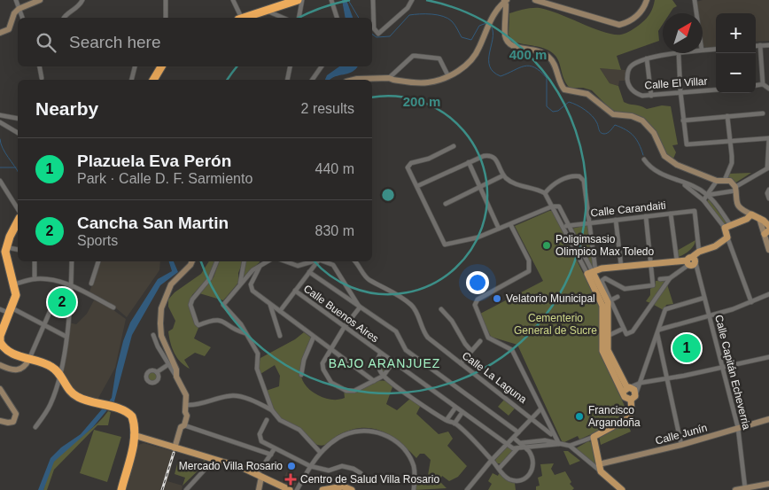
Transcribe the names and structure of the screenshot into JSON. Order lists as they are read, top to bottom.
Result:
{
  "streets": {
    "street": [
      "Calle El Villar",
      "Calle Carandaiti",
      "Calle Buenos Aires",
      "Calle Capitán Echeverria",
      "Calle La Laguna",
      "Calle Junín"
    ]
  },
  "crossings": [
    ["Calle Capitán Echeverria", "Calle Junín"]
  ],
  "districts": ["BAJO ARANJUEZ"],
  "parks": ["Cementerio General de Sucre"],
  "places": {
    "other": [
      "Poligimsasio Olimpico Max Toledo",
      "Velatorio Municipal",
      "Francisco Argandoña",
      "Mercado Villa Rosario"
    ],
    "health": ["Centro de Salud Villa Rosario"]
  },
  "north": "top right",
  "page": {
    "map_buttons": ["+", "−"],
    "search": "Search here",
    "heading": ["Nearby", "2 results"],
    "list": [
      {
        "mark": "1",
        "name": "Plazuela Eva Perón",
        "note": "Park · Calle D. F. Sarmiento",
        "value": "440 m"
      },
      {
        "mark": "2",
        "name": "Cancha San Martin",
        "note": "Sports",
        "value": "830 m"
      }
    ],
    "pins": ["2", "1"]
  },
  "rings": ["400 m", "200 m"]
}
